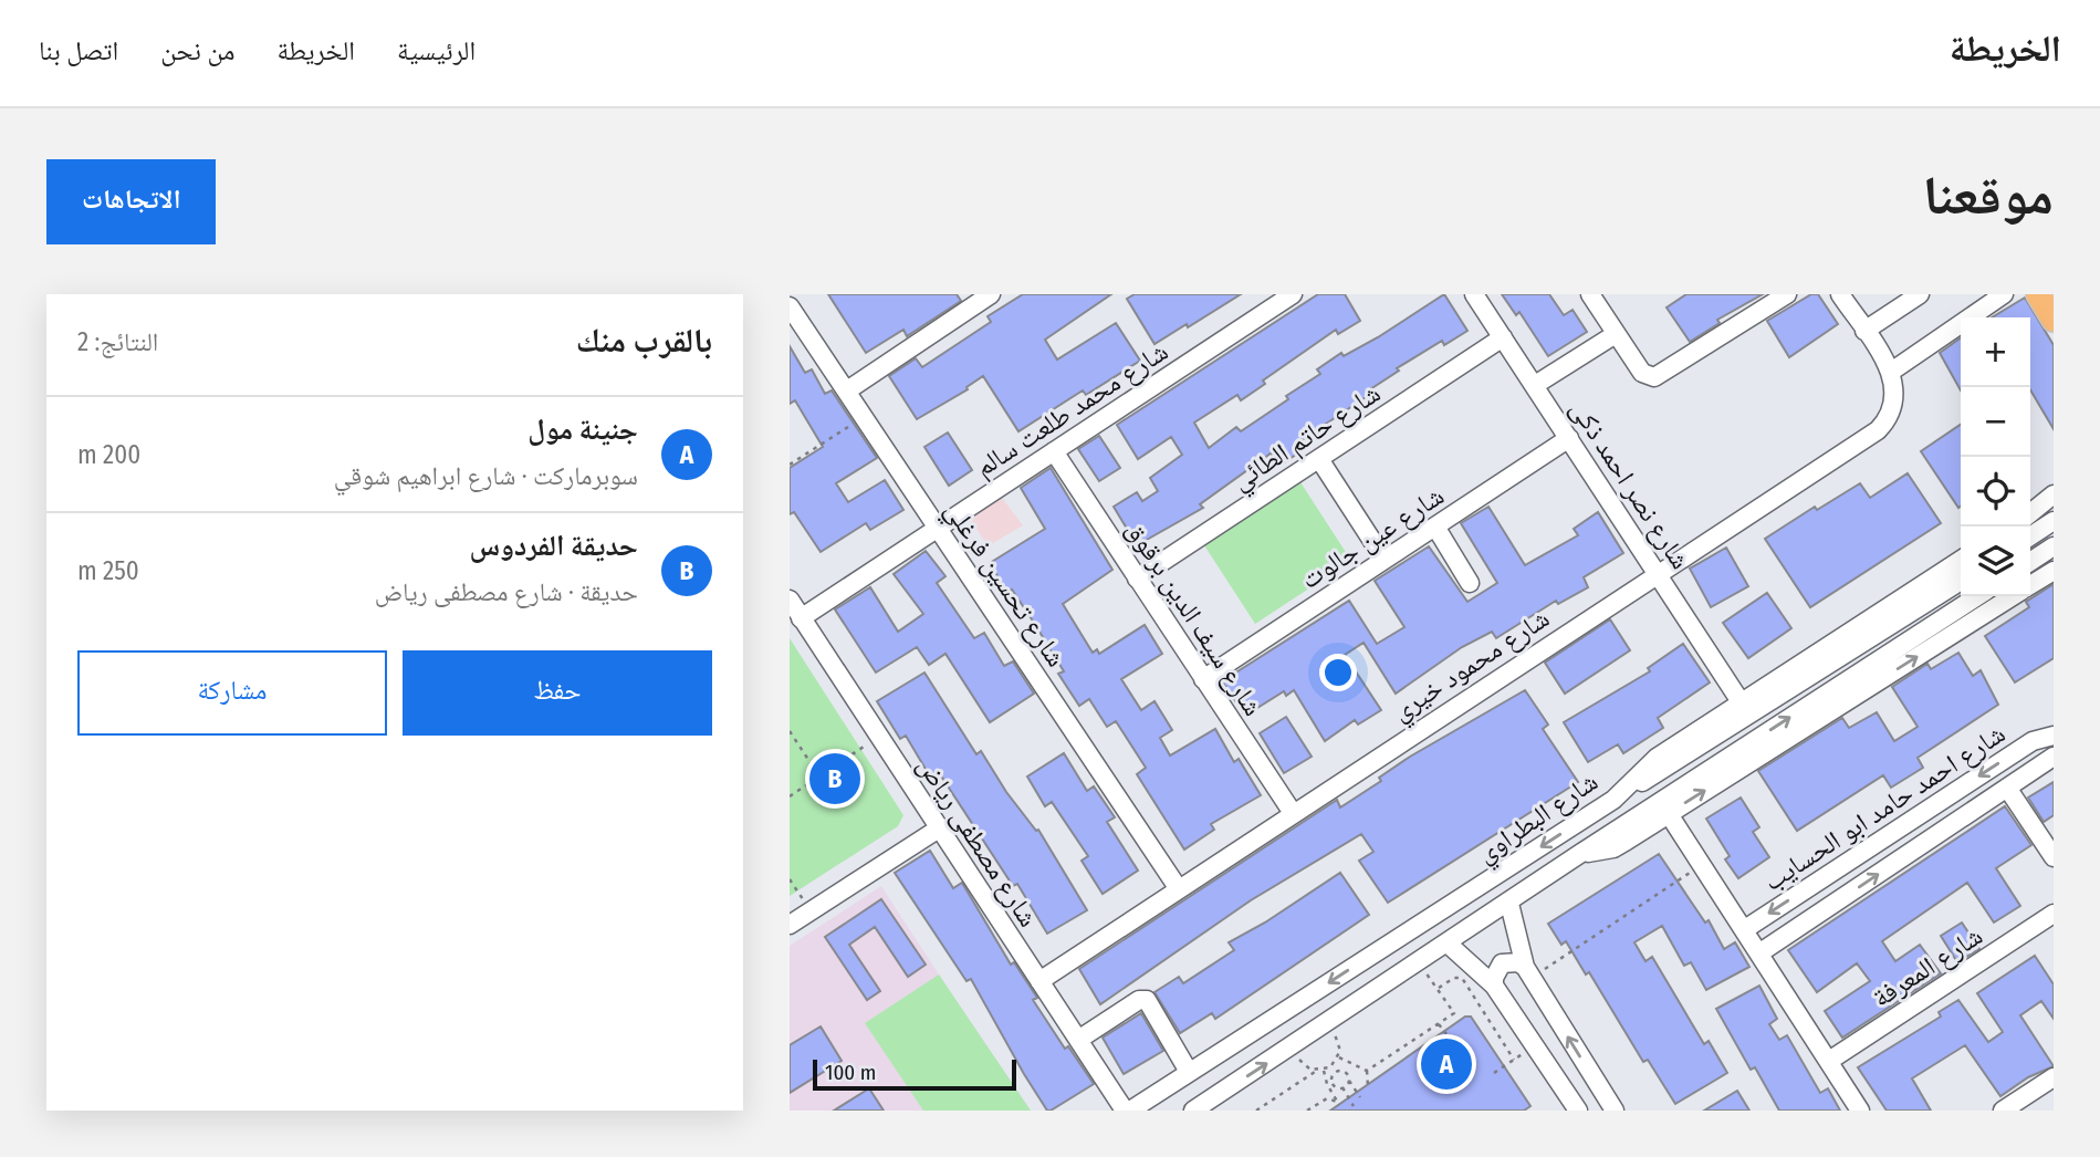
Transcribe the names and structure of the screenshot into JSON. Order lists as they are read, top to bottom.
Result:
{
  "streets": {
    "street": [
      "شارع محمد طلعت سالم",
      "شارع حاتم الطائي",
      "شارع نصر احمد ذكى",
      "شارع عين جالوت",
      "شارع تحسين فرغلي",
      "شارع سيف الدين برقوق",
      "شارع محمود خيري",
      "شارع احمد حامد ابو الحسايب",
      "شارع البطراوي",
      "شارع مصطفى رياض",
      "شارع المعرفة"
    ]
  },
  "crossings": [
    ["شارع محمد طلعت سالم", "شارع تحسين فرغلي"],
    ["شارع محمد طلعت سالم", "شارع سيف الدين برقوق"],
    ["شارع محمد طلعت سالم", "شارع مصطفى رياض"],
    ["شارع حاتم الطائي", "شارع نصر احمد ذكى"],
    ["شارع حاتم الطائي", "شارع سيف الدين برقوق"],
    ["شارع نصر احمد ذكى", "شارع عين جالوت"],
    ["شارع نصر احمد ذكى", "شارع محمود خيري"],
    ["شارع نصر احمد ذكى", "شارع البطراوي"],
    ["شارع عين جالوت", "شارع سيف الدين برقوق"],
    ["شارع تحسين فرغلي", "شارع محمود خيري"],
    ["شارع سيف الدين برقوق", "شارع محمود خيري"],
    ["شارع محمود خيري", "شارع مصطفى رياض"],
    ["شارع البطراوي", "شارع مصطفى رياض"]
  ],
  "scale_bar": "100 m",
  "page": {
    "header": "الخريطة",
    "nav": [
      "الرئيسية",
      "الخريطة",
      "من نحن",
      "اتصل بنا"
    ],
    "title": "موقعنا",
    "buttons": [
      "الاتجاهات",
      ["حفظ", "مشاركة"]
    ],
    "heading": ["بالقرب منك", "النتائج: 2"],
    "map_buttons": ["+", "−"],
    "list": [
      {
        "mark": "A",
        "name": "جنينة مول",
        "note": "سوبرماركت · شارع ابراهيم شوقي",
        "value": "200 m"
      },
      {
        "mark": "B",
        "name": "حديقة الفردوس",
        "note": "حديقة · شارع مصطفى رياض",
        "value": "250 m"
      }
    ],
    "pins": ["B", "A"],
    "scale": "100 m"
  }
}
